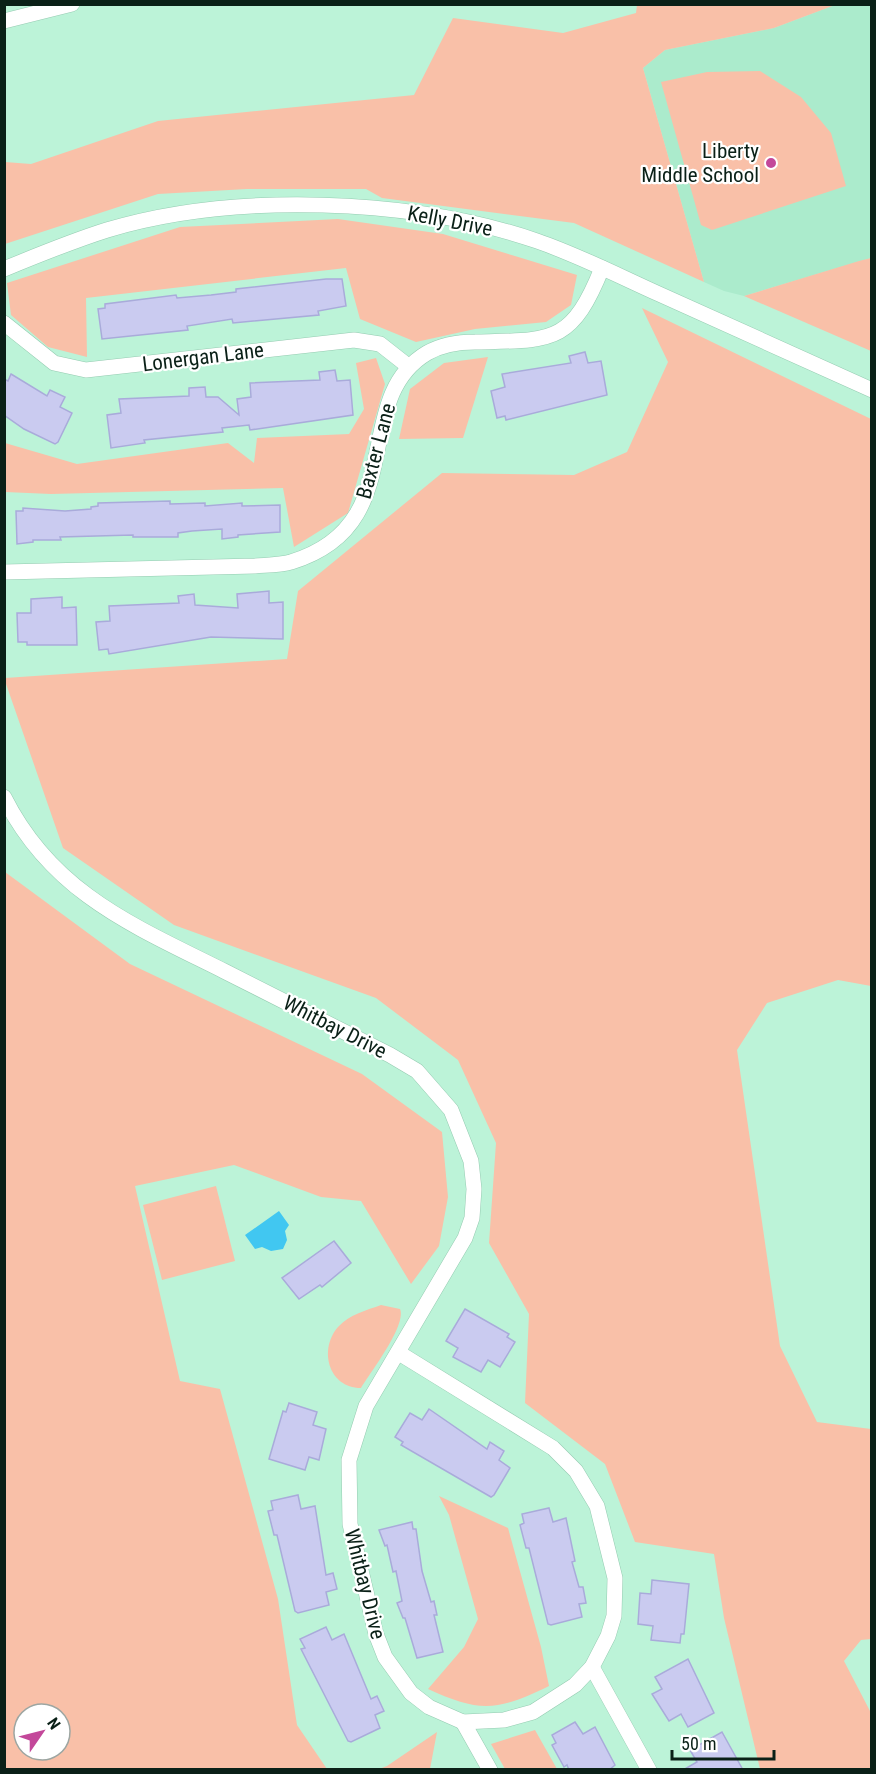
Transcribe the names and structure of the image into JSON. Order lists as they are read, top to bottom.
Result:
{
  "streets": {
    "street": [
      "Kelly Drive",
      "Lonergan Lane",
      "Baxter Lane",
      "Whitbay Drive"
    ]
  },
  "crossings": [
    ["Kelly Drive", "Baxter Lane"],
    ["Lonergan Lane", "Baxter Lane"]
  ],
  "places": ["Liberty Middle School"],
  "scale_bar": "50 m",
  "north": "top right"
}
